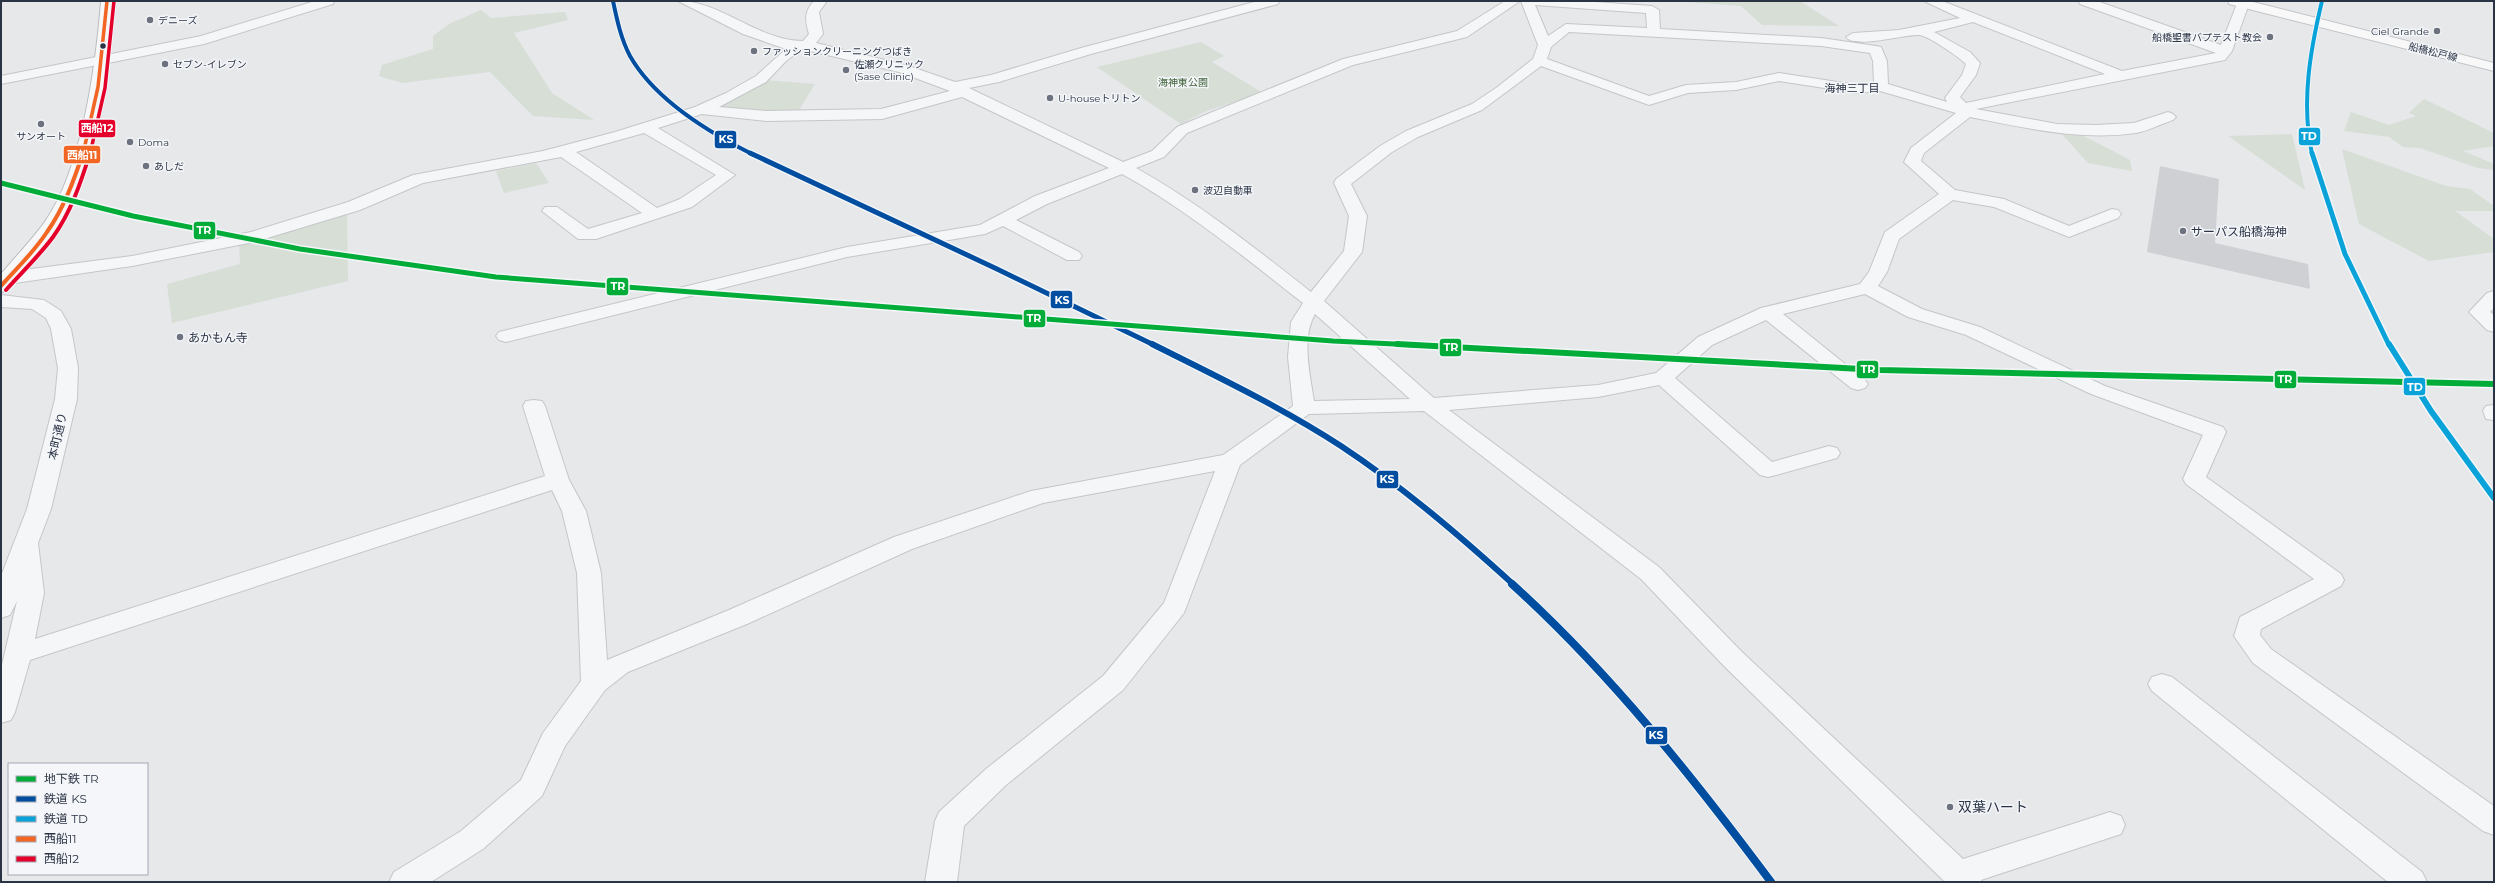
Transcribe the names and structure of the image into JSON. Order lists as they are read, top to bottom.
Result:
{
  "streets": {
    "main road": ["船橋松戸線"],
    "street": ["本町通り"]
  },
  "districts": ["海神三丁目"],
  "parks": ["海神東公園"],
  "places": [
    "デニーズ",
    "Ciel Grande",
    "船橋聖書バプテスト教会",
    "ファッションクリーニングつばき",
    "セブン-イレブン",
    "佐瀬クリニック (Sase Clinic)",
    "U-houseトリトン",
    "サンオート",
    "Doma",
    "あしだ",
    "波辺自動車",
    "サーパス船橋海神",
    "あかもん寺",
    "双葉ハート"
  ],
  "lines": [
    "rail line KS",
    "rail line TD",
    "transit line 西船11",
    "transit line 西船12",
    "metro line TR"
  ],
  "legend": [
    "地下鉄 TR",
    "鉄道 KS",
    "鉄道 TD",
    "西船11",
    "西船12"
  ]
}
